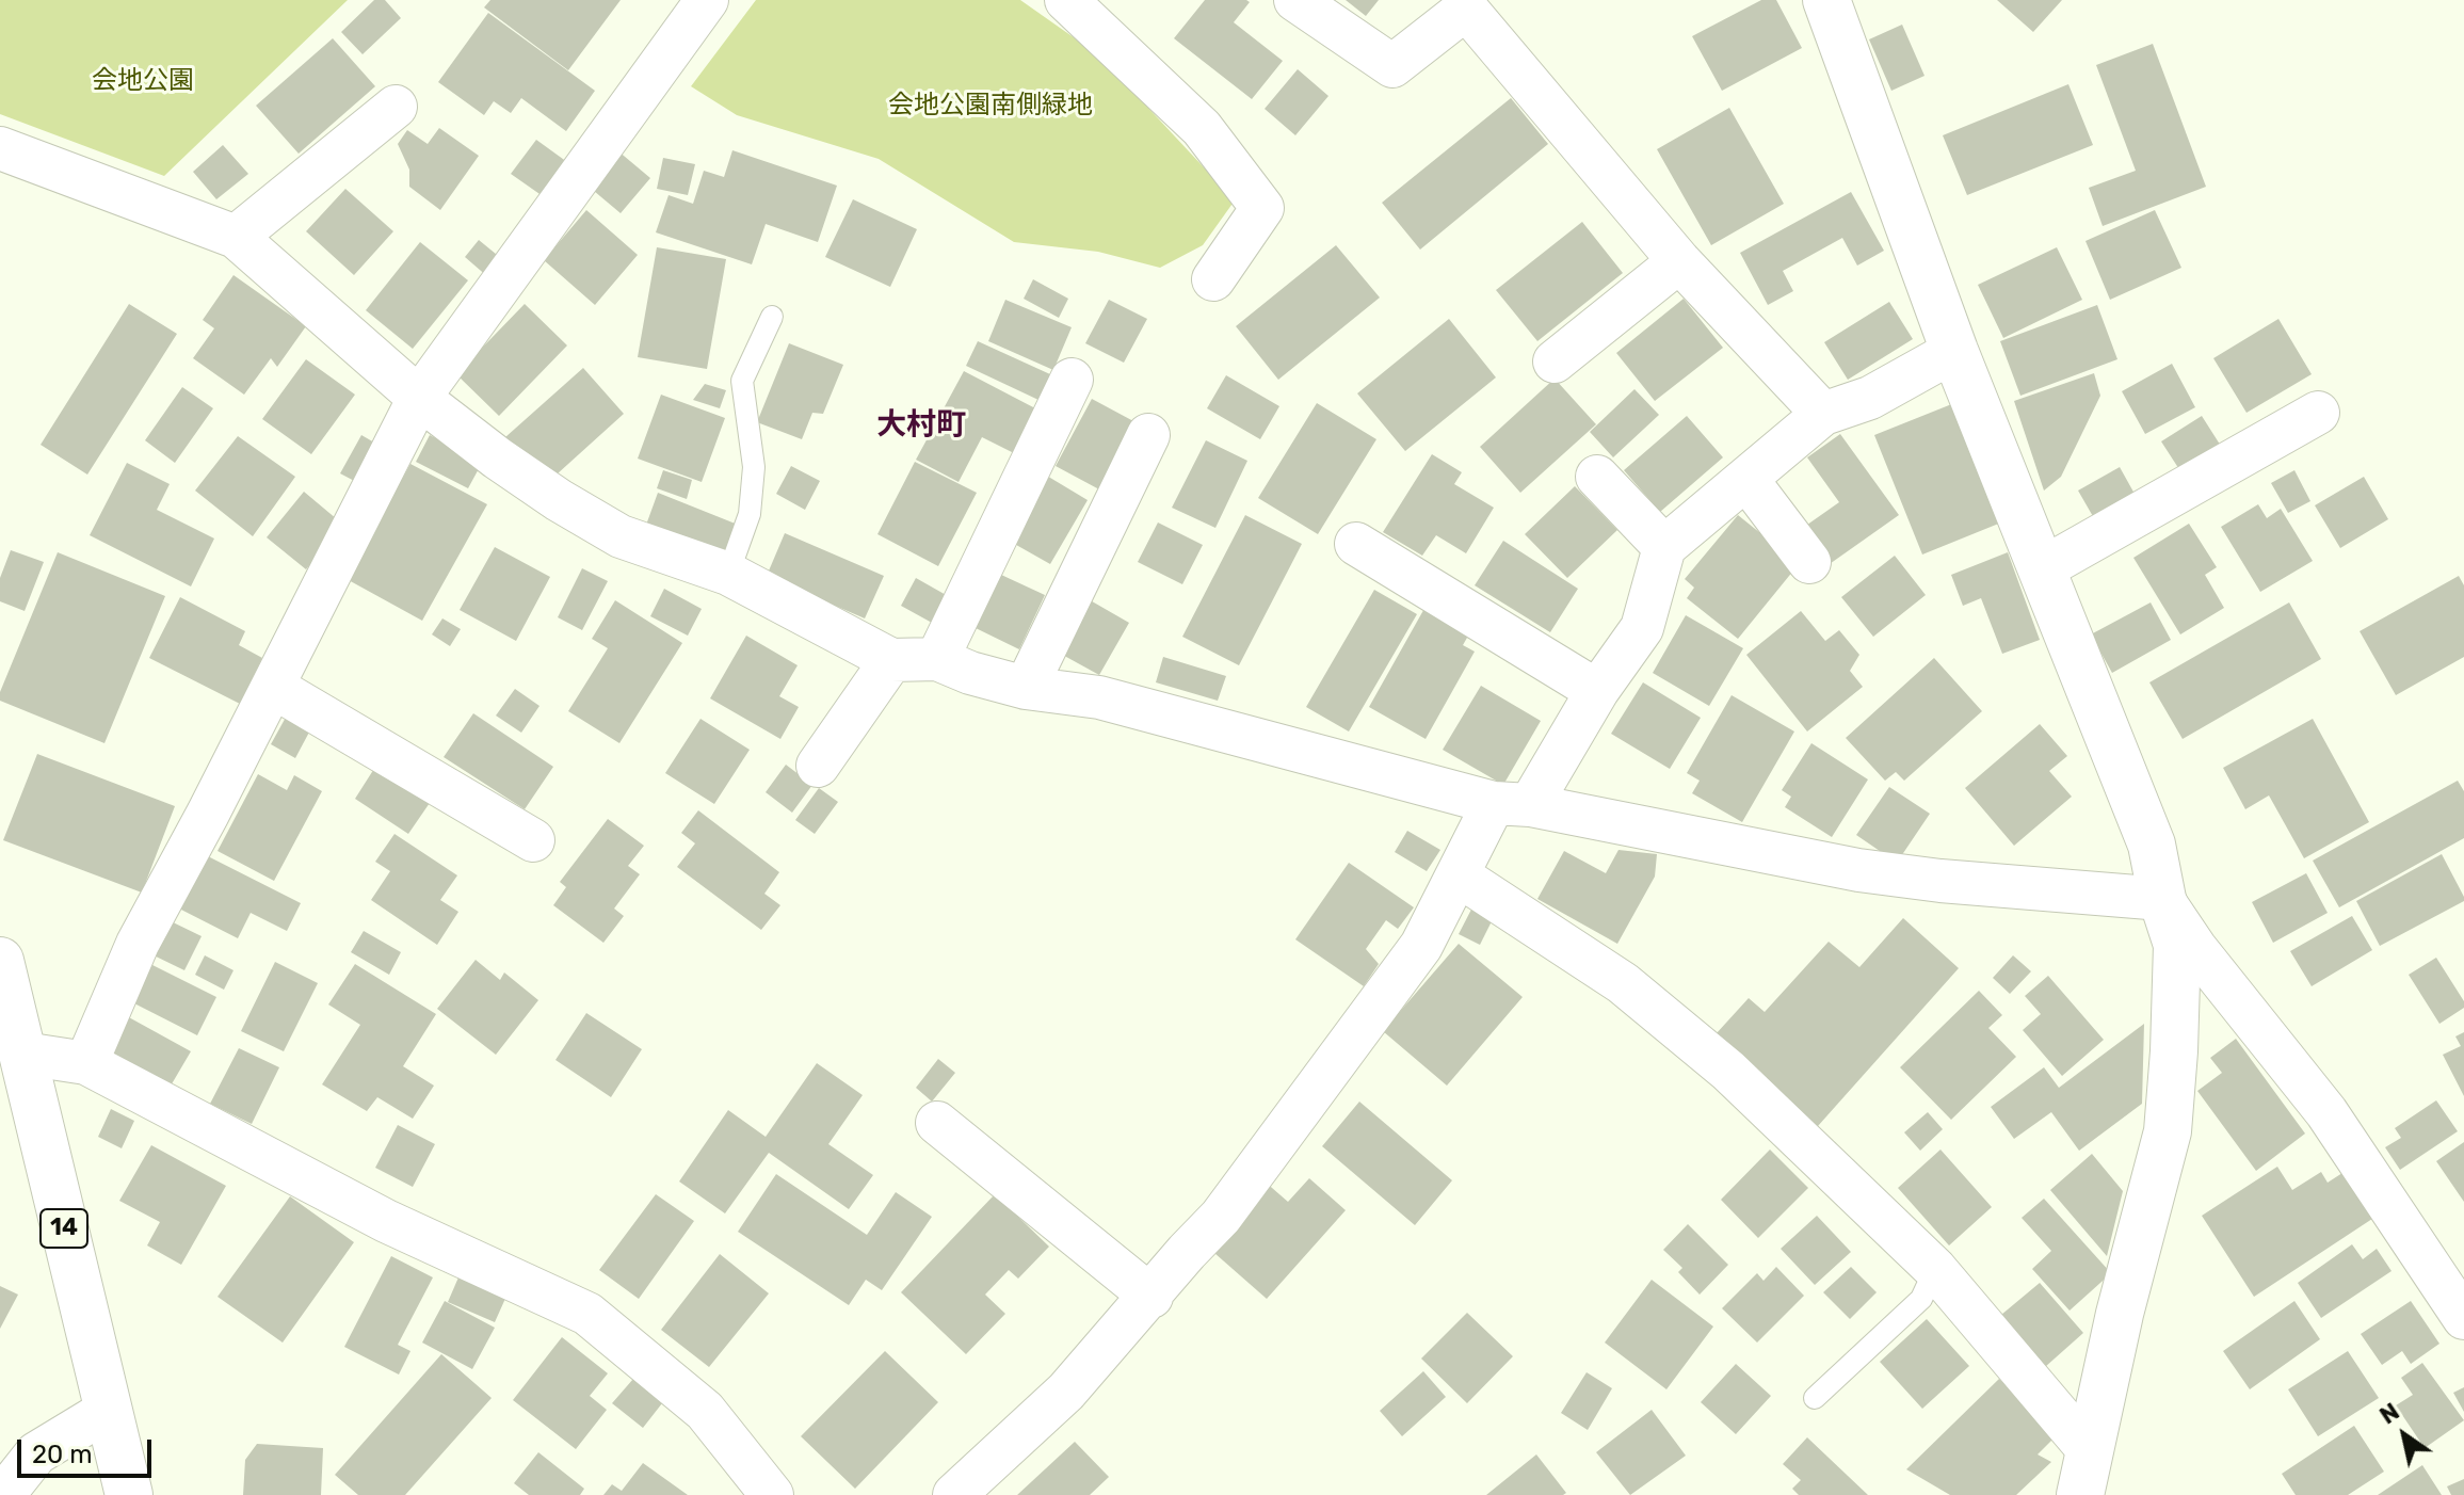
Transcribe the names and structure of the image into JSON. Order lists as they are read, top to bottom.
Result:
{
  "streets": {
    "street": ["14"]
  },
  "districts": ["大村町"],
  "parks": ["会地公園", "会地公園南側緑地"],
  "scale_bar": "20 m",
  "north": "top left"
}
